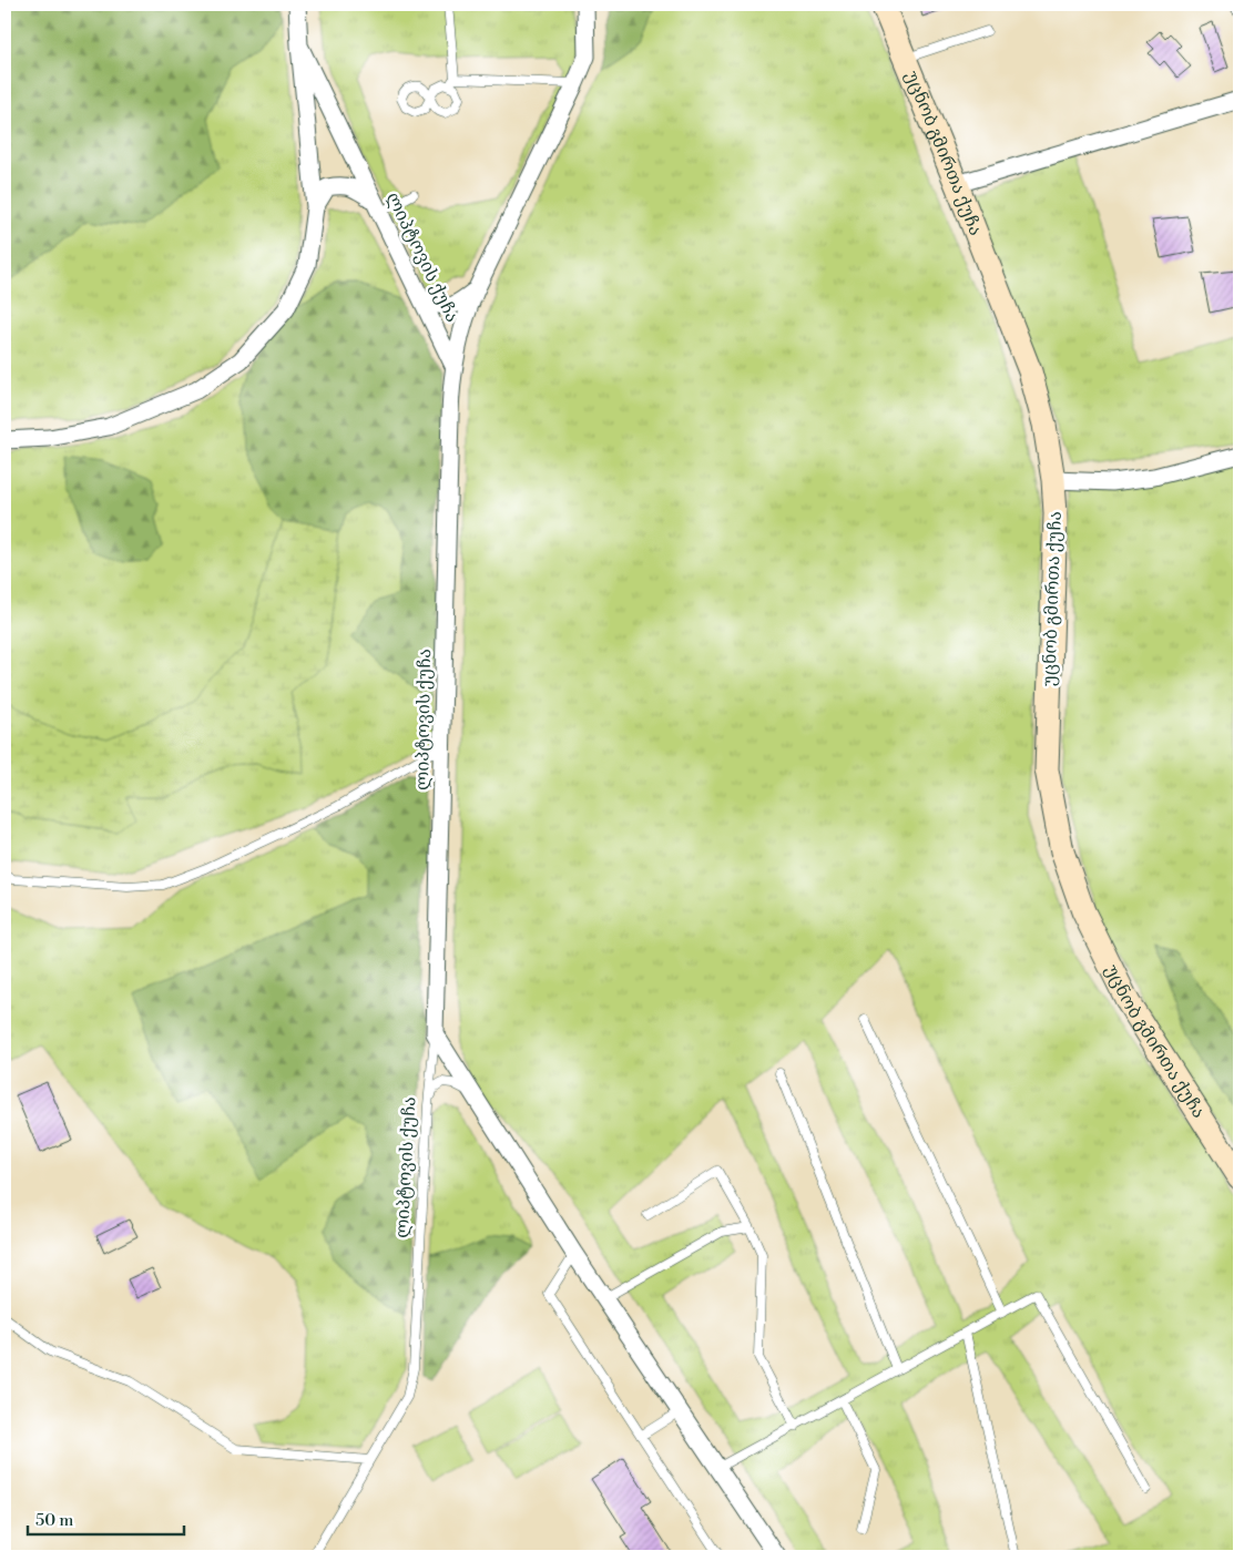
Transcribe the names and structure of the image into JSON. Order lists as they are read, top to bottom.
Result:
{
  "streets": {
    "main road": ["უცნობ გმირთა ქუჩა"],
    "street": ["ლიპტოვის ქუჩა"]
  },
  "scale_bar": "50 m"
}
